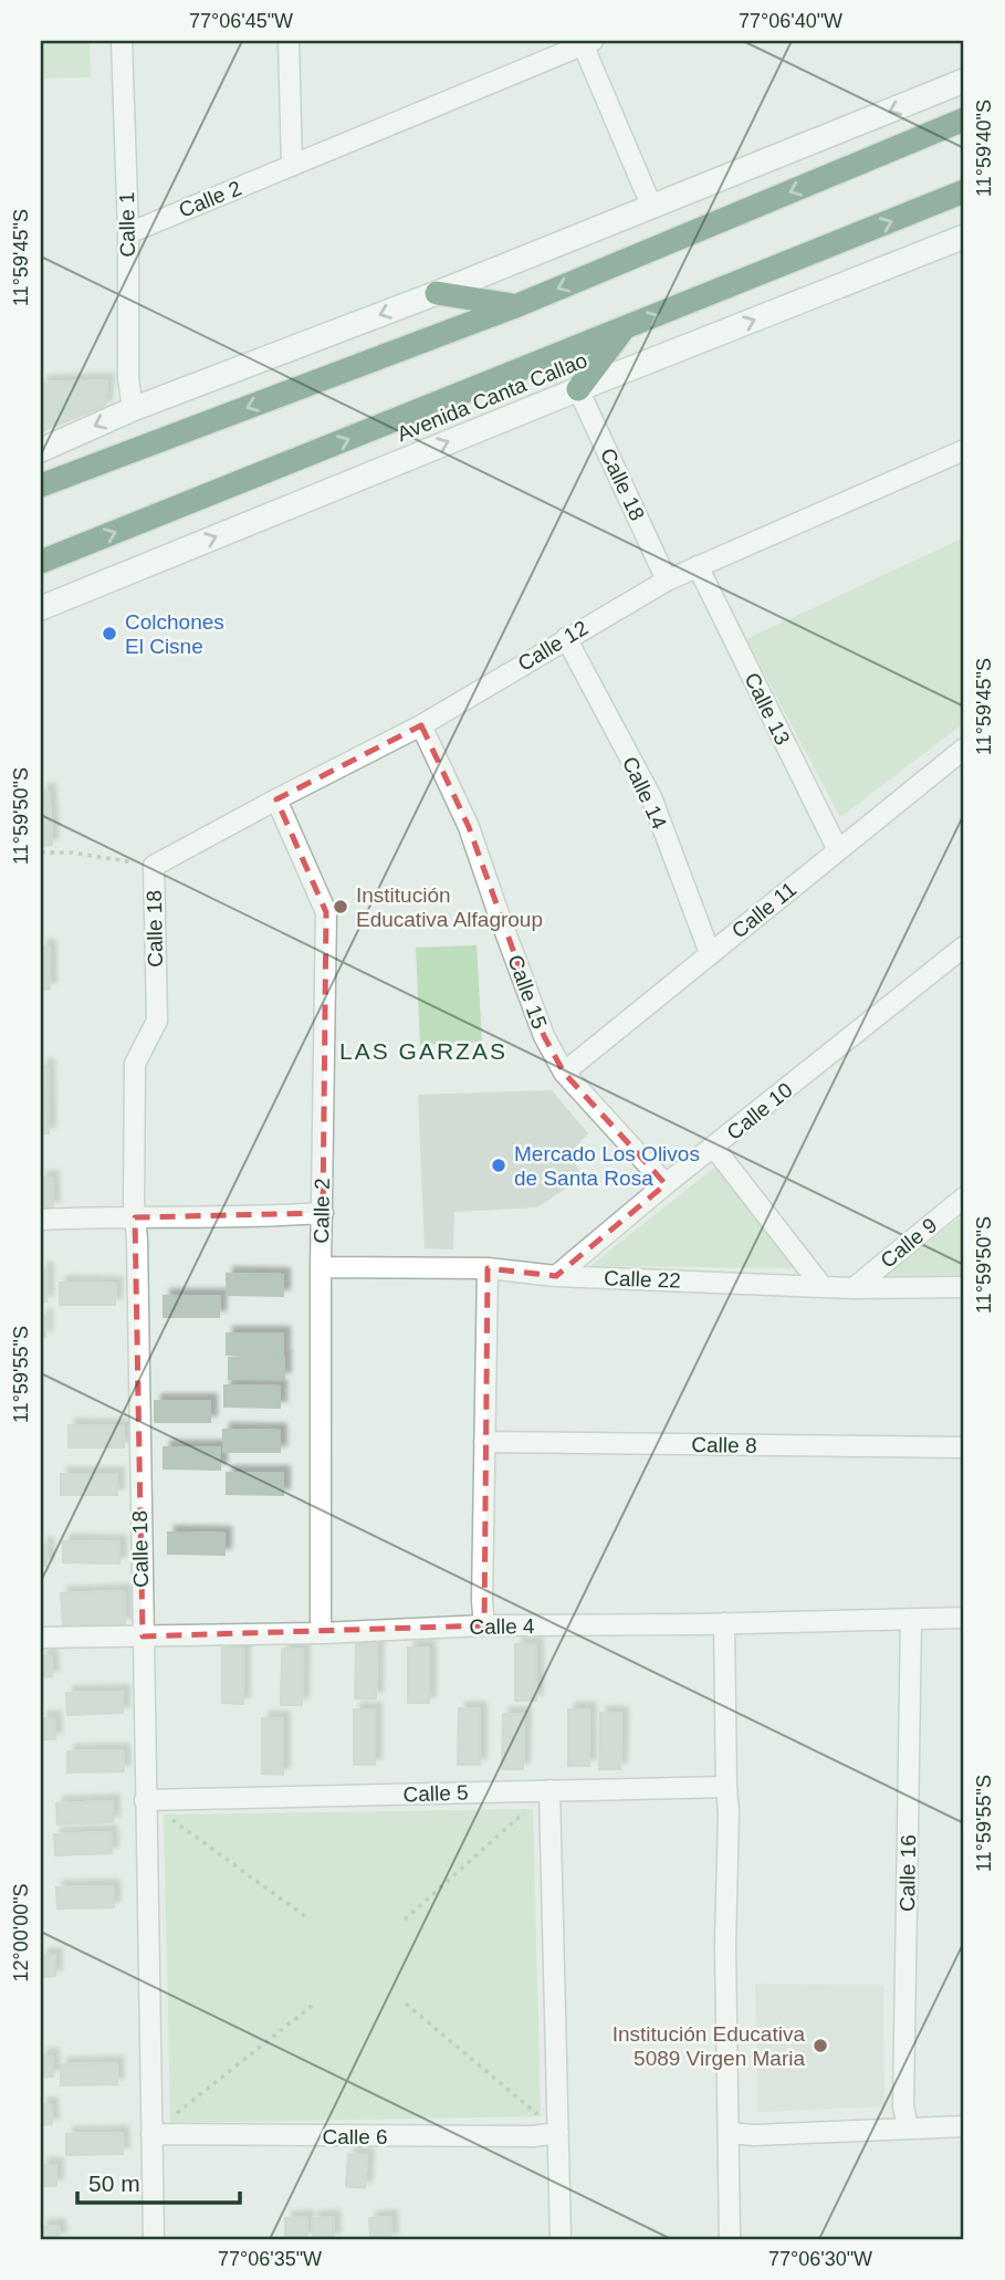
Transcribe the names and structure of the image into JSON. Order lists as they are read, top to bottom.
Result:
{
  "streets": {
    "highway": ["Avenida Canta Callao"],
    "street": [
      "Calle 2",
      "Calle 1",
      "Calle 18",
      "Calle 12",
      "Calle 13",
      "Calle 14",
      "Calle 11",
      "Calle 15",
      "Calle 10",
      "Calle 9",
      "Calle 22",
      "Calle 8",
      "Calle 4",
      "Calle 5",
      "Calle 16",
      "Calle 6"
    ]
  },
  "crossings": [
    ["Calle 2", "Calle 1"],
    ["Calle 2", "Calle 12"],
    ["Calle 2", "Calle 22"],
    ["Calle 2", "Calle 4"],
    ["Avenida Canta Callao", "Calle 18"],
    ["Calle 18", "Calle 12"],
    ["Calle 18", "Calle 4"],
    ["Calle 18", "Calle 5"],
    ["Calle 18", "Calle 6"],
    ["Calle 12", "Calle 13"],
    ["Calle 12", "Calle 14"],
    ["Calle 12", "Calle 15"],
    ["Calle 13", "Calle 11"],
    ["Calle 14", "Calle 11"],
    ["Calle 11", "Calle 15"],
    ["Calle 15", "Calle 10"],
    ["Calle 10", "Calle 22"],
    ["Calle 9", "Calle 22"],
    ["Calle 4", "Calle 16"]
  ],
  "districts": ["LAS GARZAS"],
  "places": [
    "Colchones El Cisne",
    "Institución Educativa Alfagroup",
    "Mercado Los Olivos de Santa Rosa",
    "Institución Educativa 5089 Virgen Maria"
  ],
  "scale_bar": "50 m",
  "coordinates": [
    "77°06'45\"W",
    "77°06'40\"W",
    "11°59'40\"S",
    "11°59'45\"S",
    "11°59'50\"S",
    "11°59'55\"S",
    "12°00'00\"S",
    "77°06'35\"W",
    "77°06'30\"W"
  ]
}
